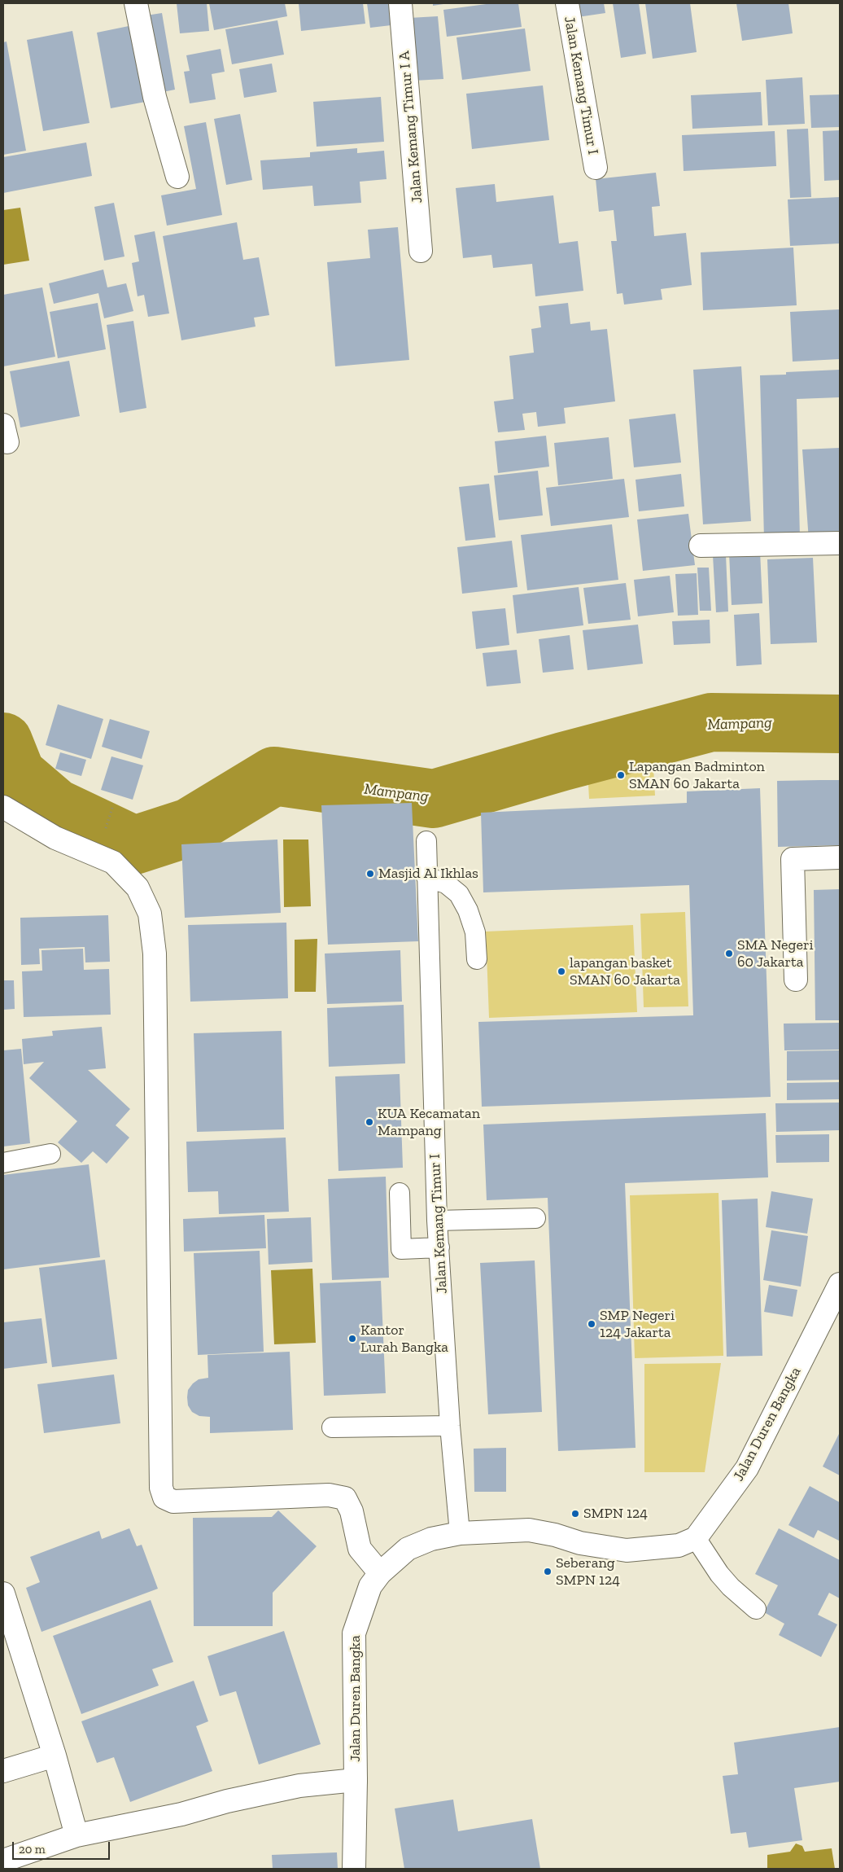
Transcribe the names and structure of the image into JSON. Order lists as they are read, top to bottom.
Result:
{
  "streets": {
    "street": ["Jalan Kemang Timur I", "Jalan Kemang Timur I A", "Jalan Duren Bangka"]
  },
  "crossings": [
    ["Jalan Kemang Timur I", "Jalan Duren Bangka"]
  ],
  "water": ["Mampang"],
  "places": [
    "Lapangan Badminton SMAN 60 Jakarta",
    "Masjid Al Ikhlas",
    "SMA Negeri 60 Jakarta",
    "lapangan basket SMAN 60 Jakarta",
    "KUA Kecamatan Mampang",
    "SMP Negeri 124 Jakarta",
    "Kantor Lurah Bangka",
    "SMPN 124",
    "Seberang SMPN 124"
  ],
  "scale_bar": "20 m"
}
